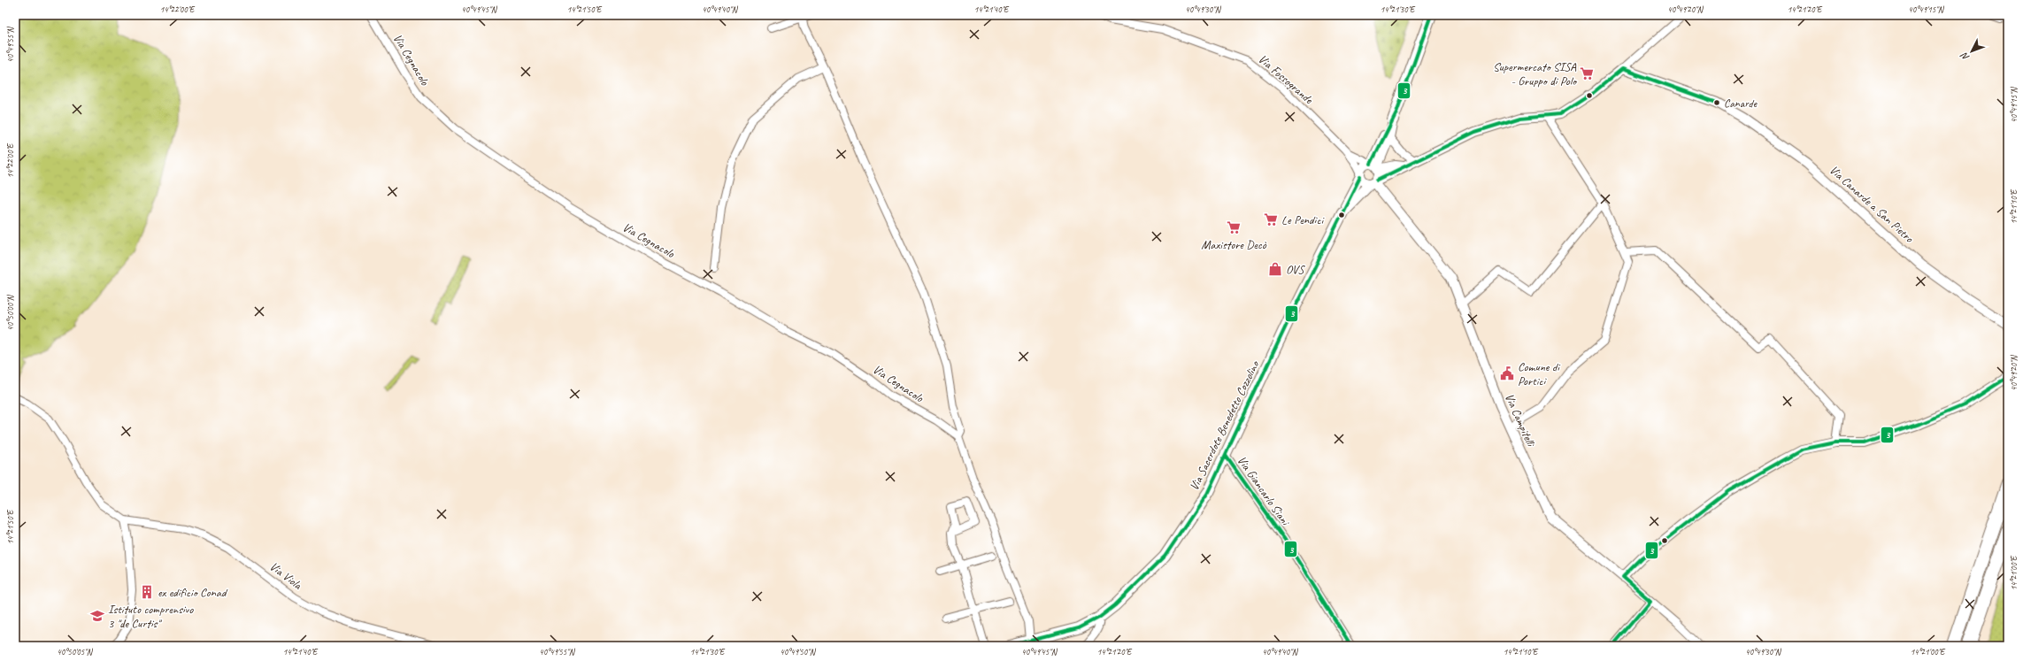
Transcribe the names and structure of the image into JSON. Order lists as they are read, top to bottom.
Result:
{
  "streets": {
    "main road": ["Via Sacerdote Benedetto Cozzolino"],
    "street": [
      "Via Cegnacolo",
      "Via Fossogrande",
      "Via Canarde a San Pietro",
      "Via Campitelli",
      "Via Giancarlo Siani",
      "Via Viola"
    ]
  },
  "crossings": [
    ["Via Campitelli", "Via Sacerdote Benedetto Cozzolino"],
    ["Via Sacerdote Benedetto Cozzolino", "Via Giancarlo Siani"]
  ],
  "places": {
    "supermarket": ["Supermercato SISA - Gruppo di Polo", "Le Pendici", "Maxistore Decò"],
    "other": ["Canarde"],
    "shop": ["OVS"],
    "public building": ["Comune di Portici"],
    "building": ["ex edificio Conad"],
    "school or university": ["Istituto comprensivo 3 \"de Curtis\""]
  },
  "lines": ["transit line 3"],
  "north": "bottom left",
  "coordinates": [
    "14°22'00\"E",
    "40°49'45\"N",
    "14°21'50\"E",
    "40°49'40\"N",
    "14°21'40\"E",
    "40°49'30\"N",
    "14°21'30\"E",
    "40°49'20\"N",
    "14°21'20\"E",
    "40°49'15\"N",
    "40°49'55\"N",
    "14°21'10\"E",
    "40°50'00\"N",
    "14°21'00\"E",
    "40°50'05\"N",
    "40°49'50\"N"
  ]
}
